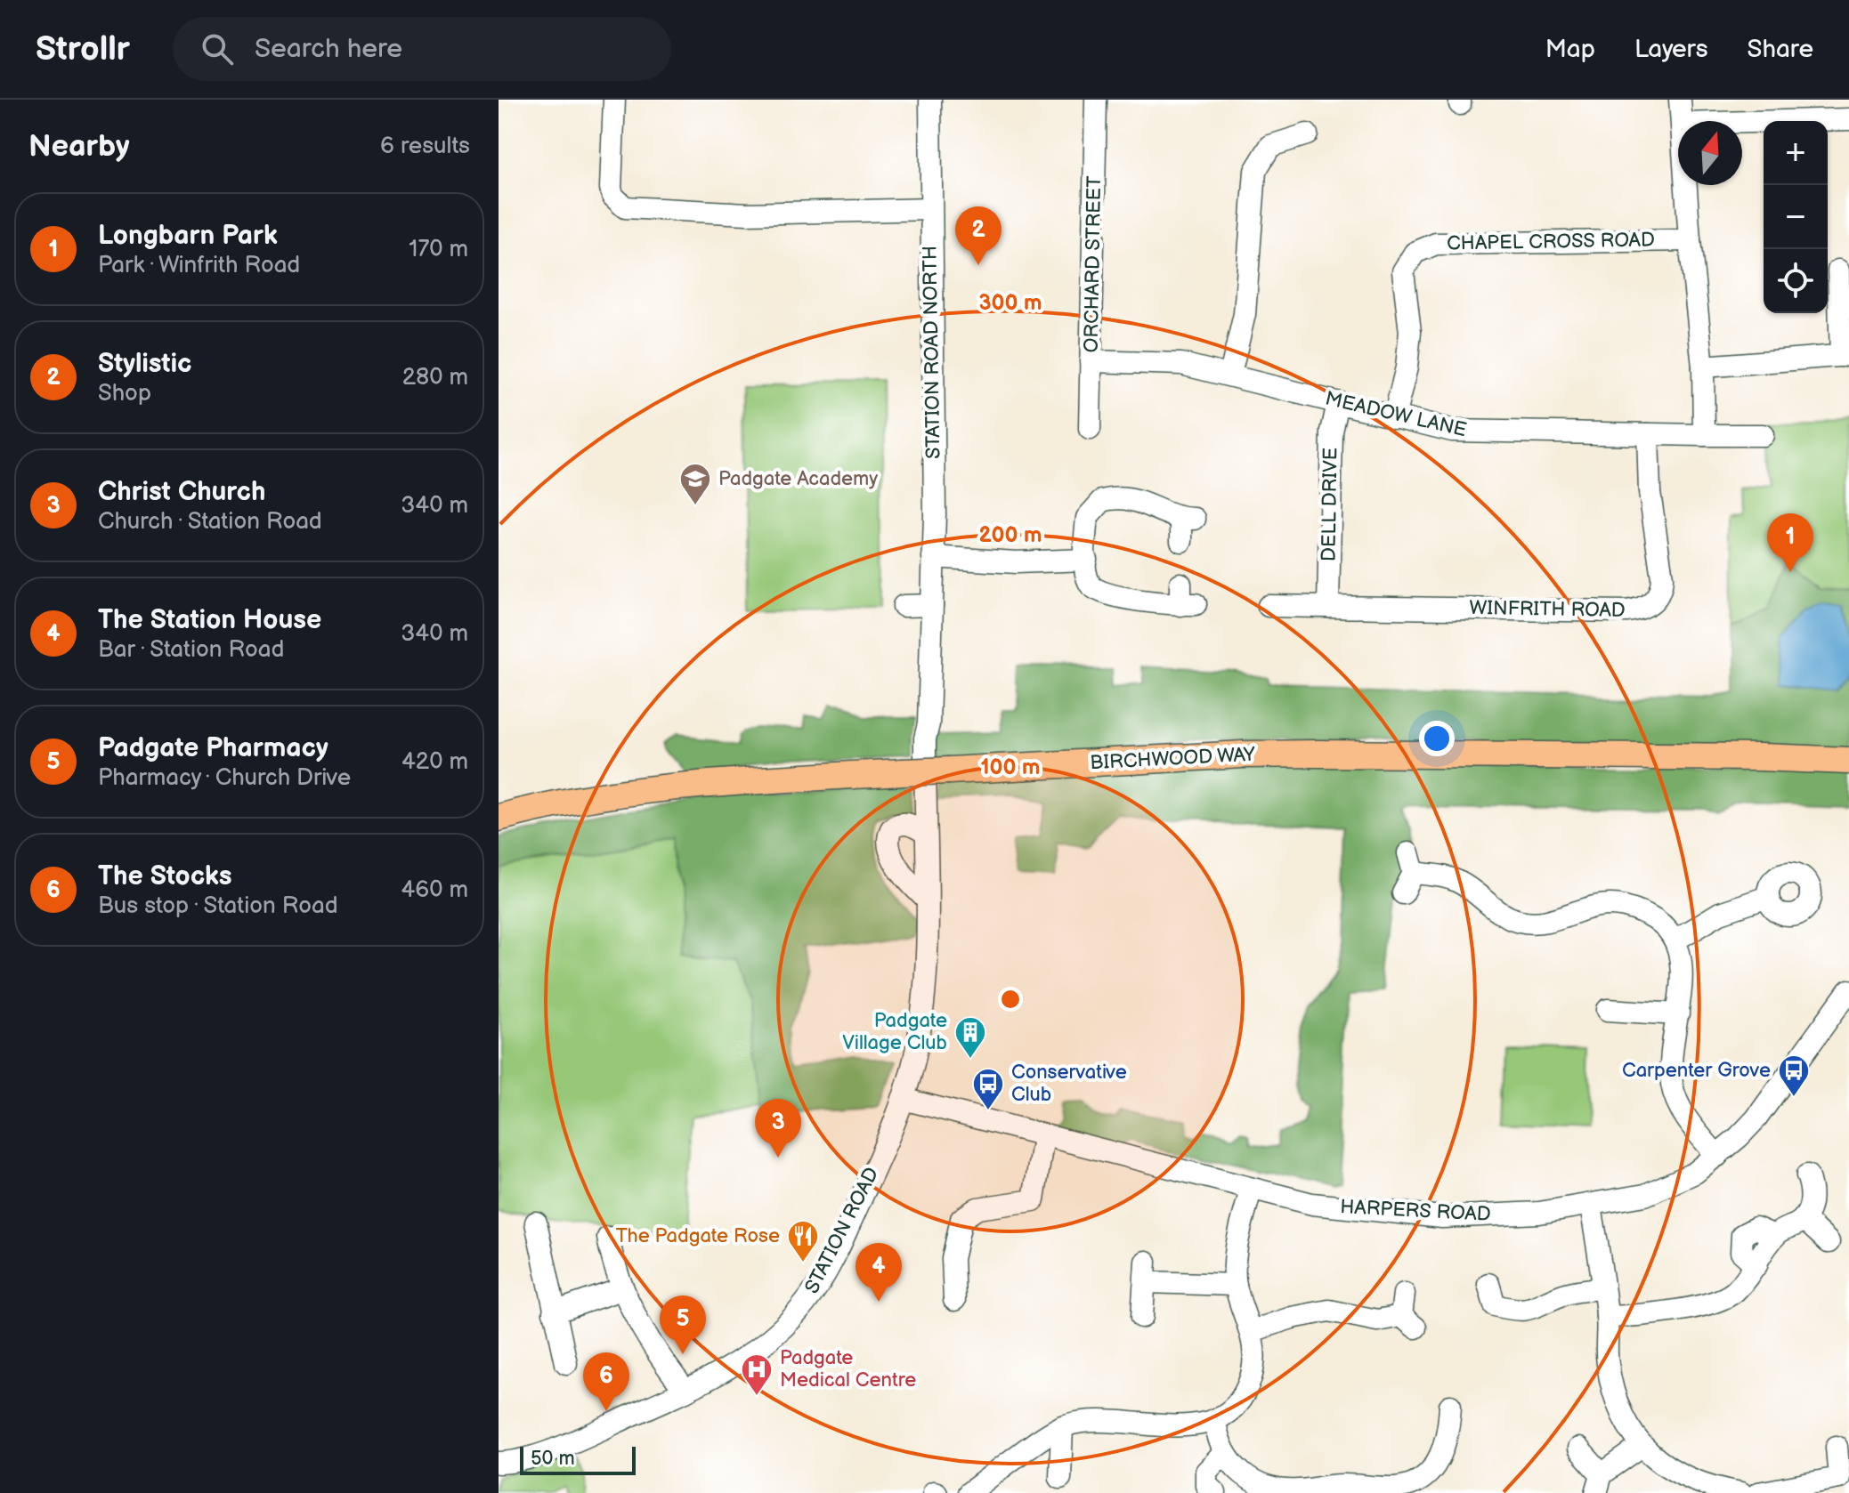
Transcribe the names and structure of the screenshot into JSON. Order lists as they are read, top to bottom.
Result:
{
  "streets": {
    "main road": ["BIRCHWOOD WAY"],
    "street": [
      "CHAPEL CROSS ROAD",
      "ORCHARD STREET",
      "STATION ROAD NORTH",
      "MEADOW LANE",
      "DELL DRIVE",
      "WINFRITH ROAD",
      "HARPERS ROAD",
      "STATION ROAD"
    ]
  },
  "crossings": [
    ["CHAPEL CROSS ROAD", "MEADOW LANE"],
    ["ORCHARD STREET", "MEADOW LANE"],
    ["STATION ROAD NORTH", "STATION ROAD"],
    ["MEADOW LANE", "DELL DRIVE"],
    ["MEADOW LANE", "WINFRITH ROAD"],
    ["DELL DRIVE", "WINFRITH ROAD"],
    ["HARPERS ROAD", "STATION ROAD"]
  ],
  "places": {
    "school or university": ["Padgate Academy"],
    "building": ["Padgate Village Club"],
    "bus stop": ["Carpenter Grove", "Conservative Club"],
    "restaurant": ["The Padgate Rose"],
    "hospital": ["Padgate Medical Centre"]
  },
  "scale_bar": "50 m",
  "north": "top",
  "page": {
    "header": "Strollr",
    "search": "Search here",
    "nav": ["Map", "Layers", "Share"],
    "heading": ["Nearby", "6 results"],
    "map_buttons": ["+", "−"],
    "list": [
      {
        "mark": "1",
        "name": "Longbarn Park",
        "note": "Park · Winfrith Road",
        "value": "170 m"
      },
      {
        "mark": "2",
        "name": "Stylistic",
        "note": "Shop",
        "value": "280 m"
      },
      {
        "mark": "3",
        "name": "Christ Church",
        "note": "Church · Station Road",
        "value": "340 m"
      },
      {
        "mark": "4",
        "name": "The Station House",
        "note": "Bar · Station Road",
        "value": "340 m"
      },
      {
        "mark": "5",
        "name": "Padgate Pharmacy",
        "note": "Pharmacy · Church Drive",
        "value": "420 m"
      },
      {
        "mark": "6",
        "name": "The Stocks",
        "note": "Bus stop · Station Road",
        "value": "460 m"
      }
    ],
    "pins": [
      "2",
      "1",
      "3",
      "4",
      "5",
      "6"
    ],
    "scale": "50 m"
  },
  "rings": ["300 m", "200 m", "100 m"]
}
